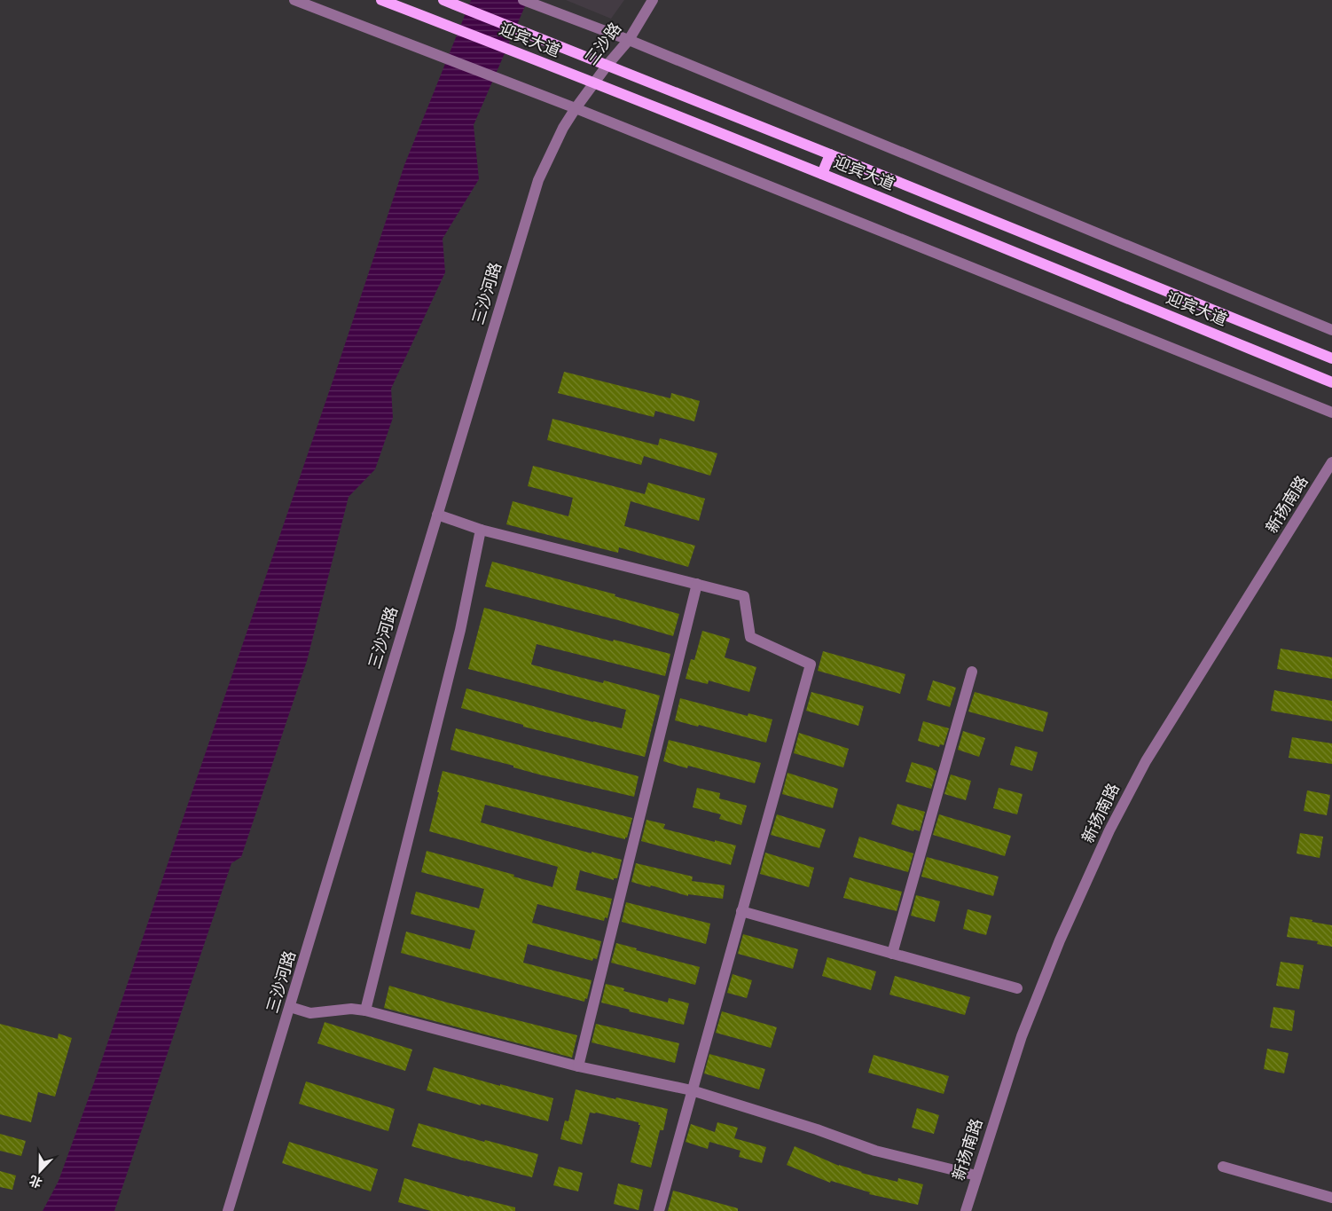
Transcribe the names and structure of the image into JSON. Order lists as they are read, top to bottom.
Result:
{
  "streets": {
    "main road": ["迎宾大道"],
    "street": ["三沙路", "三沙河路", "新扬南路"]
  },
  "crossings": [
    ["迎宾大道", "三沙路"],
    ["迎宾大道", "三沙河路"],
    ["三沙路", "三沙河路"]
  ],
  "north": "bottom"
}
